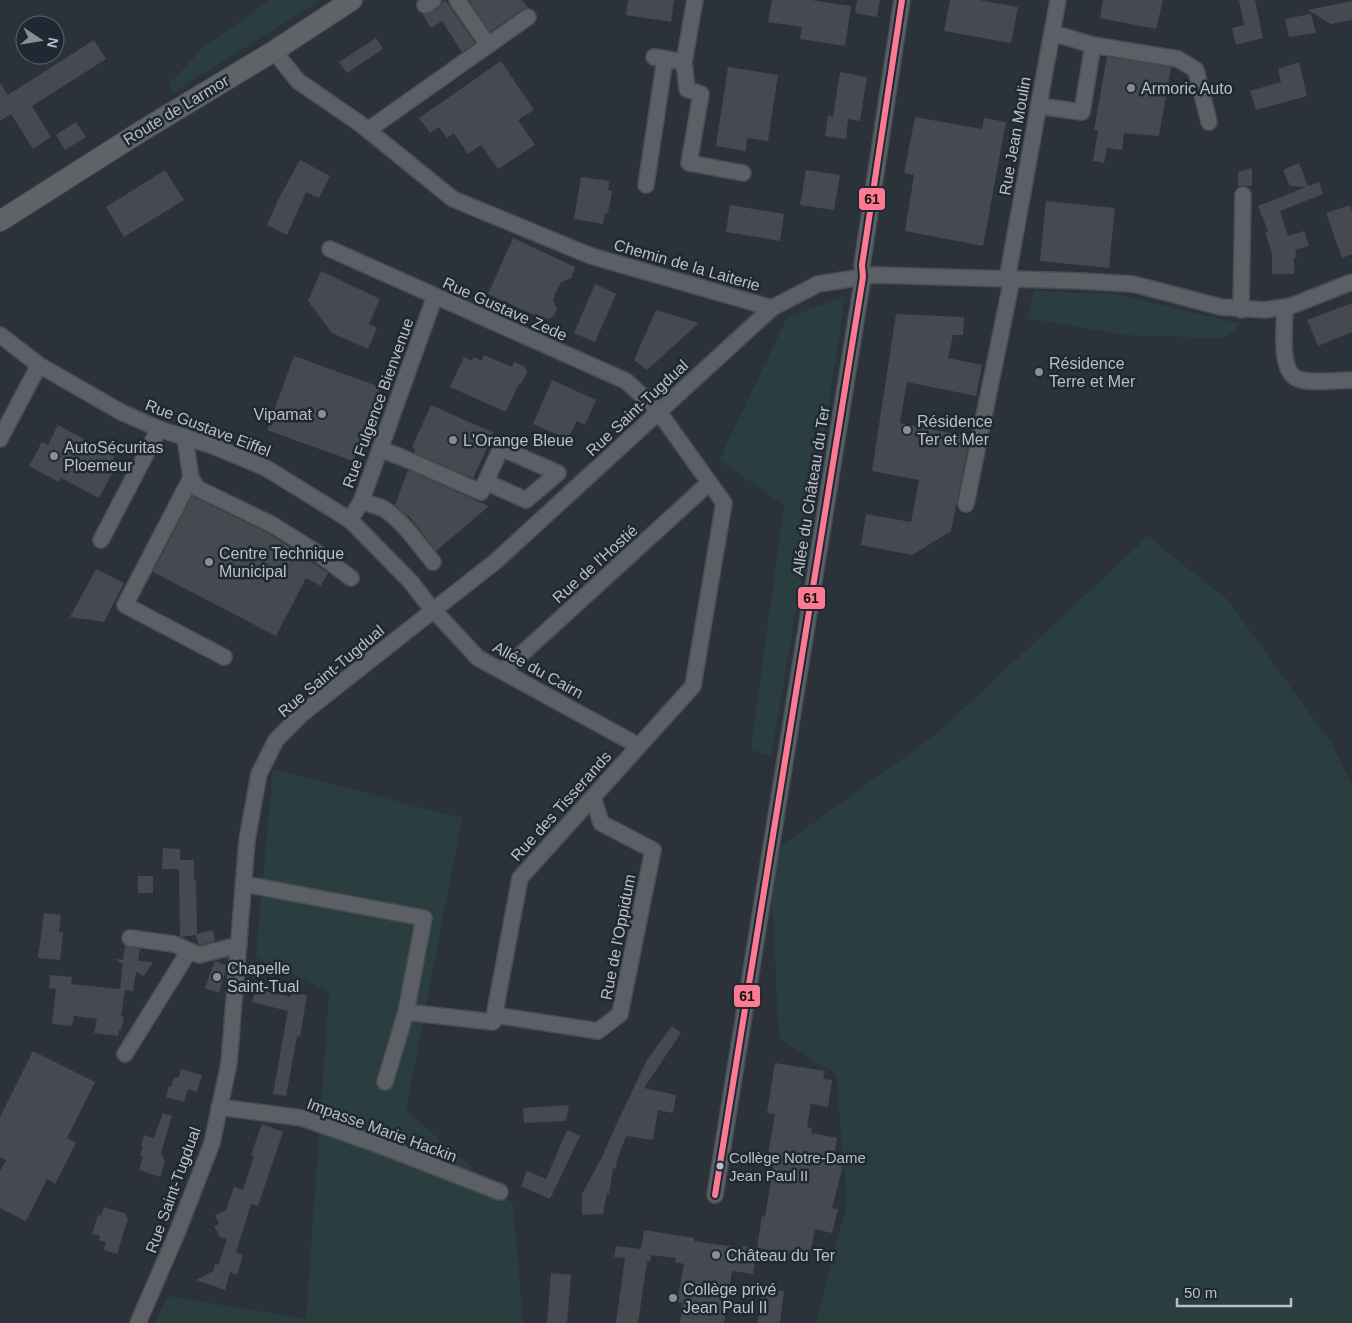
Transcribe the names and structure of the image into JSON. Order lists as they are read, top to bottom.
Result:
{
  "streets": {
    "main road": ["Route de Larmor"],
    "street": [
      "Rue Jean Moulin",
      "Chemin de la Laiterie",
      "Rue Gustave Zede",
      "Rue Fulgence Bienvenue",
      "Rue Saint-Tugdual",
      "Rue Gustave Eiffel",
      "Allée du Château du Ter",
      "Rue de l'Hostié",
      "Allée du Cairn",
      "Rue des Tisserands",
      "Rue de l'Oppidum",
      "Impasse Marie Hackin"
    ]
  },
  "crossings": [
    ["Route de Larmor", "Chemin de la Laiterie"],
    ["Rue Jean Moulin", "Chemin de la Laiterie"],
    ["Chemin de la Laiterie", "Rue Saint-Tugdual"],
    ["Chemin de la Laiterie", "Allée du Château du Ter"],
    ["Rue Gustave Zede", "Rue Fulgence Bienvenue"],
    ["Rue Gustave Zede", "Rue Saint-Tugdual"],
    ["Rue Gustave Zede", "Rue des Tisserands"],
    ["Rue Fulgence Bienvenue", "Rue Gustave Eiffel"],
    ["Rue Saint-Tugdual", "Rue Gustave Eiffel"],
    ["Rue Saint-Tugdual", "Allée du Cairn"],
    ["Rue Saint-Tugdual", "Rue des Tisserands"],
    ["Rue Saint-Tugdual", "Impasse Marie Hackin"],
    ["Rue Gustave Eiffel", "Allée du Cairn"],
    ["Rue de l'Hostié", "Allée du Cairn"],
    ["Rue de l'Hostié", "Rue des Tisserands"],
    ["Allée du Cairn", "Rue des Tisserands"],
    ["Rue des Tisserands", "Rue de l'Oppidum"]
  ],
  "places": [
    "Armoric Auto",
    "Résidence Terre et Mer",
    "Vipamat",
    "Résidence Ter et Mer",
    "L'Orange Bleue",
    "AutoSécuritas Ploemeur",
    "Centre Technique Municipal",
    "Chapelle Saint-Tual",
    "Collège Notre-Dame Jean Paul II",
    "Château du Ter",
    "Collège privé Jean Paul II"
  ],
  "lines": ["transit line 61"],
  "scale_bar": "50 m",
  "north": "right"
}
